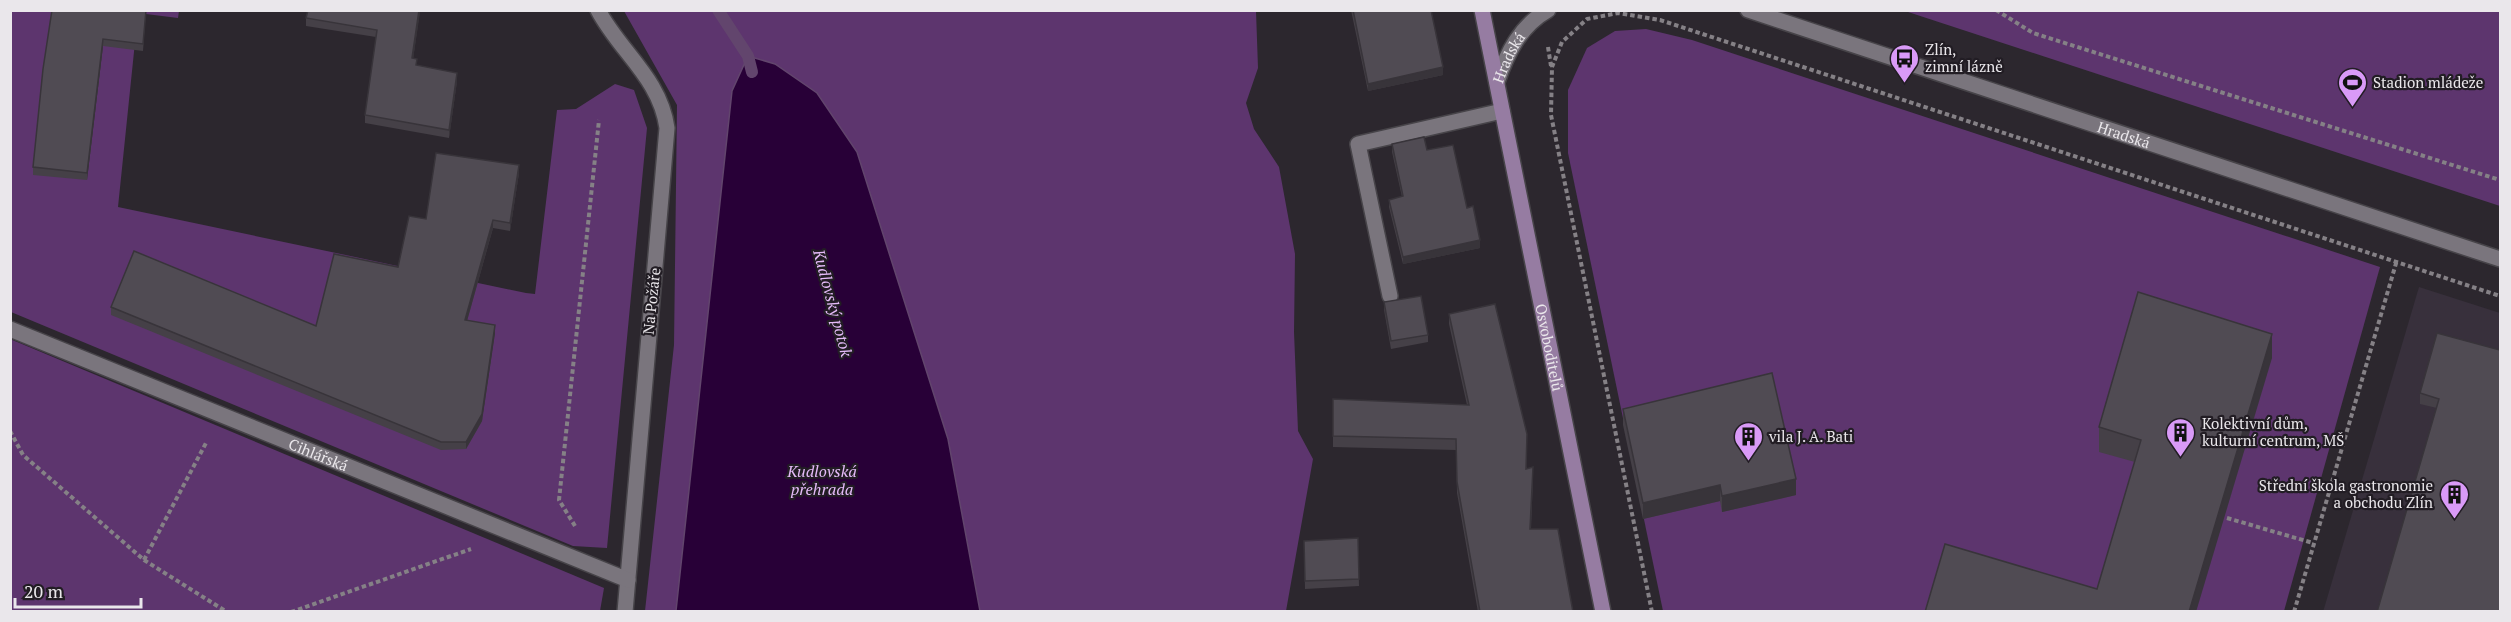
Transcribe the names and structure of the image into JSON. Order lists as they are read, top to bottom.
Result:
{
  "streets": {
    "street": [
      "Hradská",
      "Na Požáře",
      "Osvoboditelů",
      "Cihlářská"
    ]
  },
  "crossings": [
    ["Hradská", "Osvoboditelů"],
    ["Na Požáře", "Cihlářská"]
  ],
  "water": ["Kudlovský potok", "Kudlovská přehrada"],
  "places": {
    "bus stop": ["Zlín, zimní lázně"],
    "sports": ["Stadion mládeže"],
    "building": ["Kolektivní dům, kulturní centrum, MŠ", "vila J. A. Bati", "Střední škola gastronomie a obchodu Zlín"]
  },
  "scale_bar": "20 m"
}
